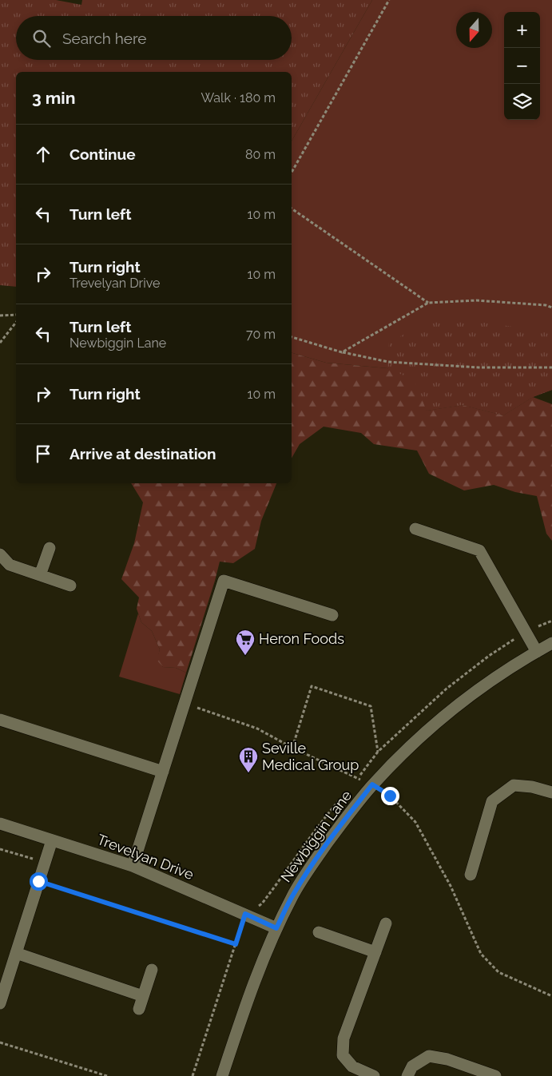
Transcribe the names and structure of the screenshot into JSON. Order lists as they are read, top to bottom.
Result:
{
  "streets": {
    "street": ["Newbiggin Lane", "Trevelyan Drive"]
  },
  "crossings": [
    ["Newbiggin Lane", "Trevelyan Drive"]
  ],
  "places": {
    "supermarket": ["Heron Foods"],
    "building": ["Seville Medical Group"]
  },
  "north": "bottom",
  "page": {
    "map_buttons": ["+", "−"],
    "search": "Search here",
    "heading": ["3 min", "Walk · 180 m"],
    "list": [
      ["Continue", "80 m"],
      ["Turn left", "10 m"],
      ["Turn right", "Trevelyan Drive", "10 m"],
      ["Turn left", "Newbiggin Lane", "70 m"],
      ["Turn right", "10 m"],
      "Arrive at destination"
    ]
  }
}
